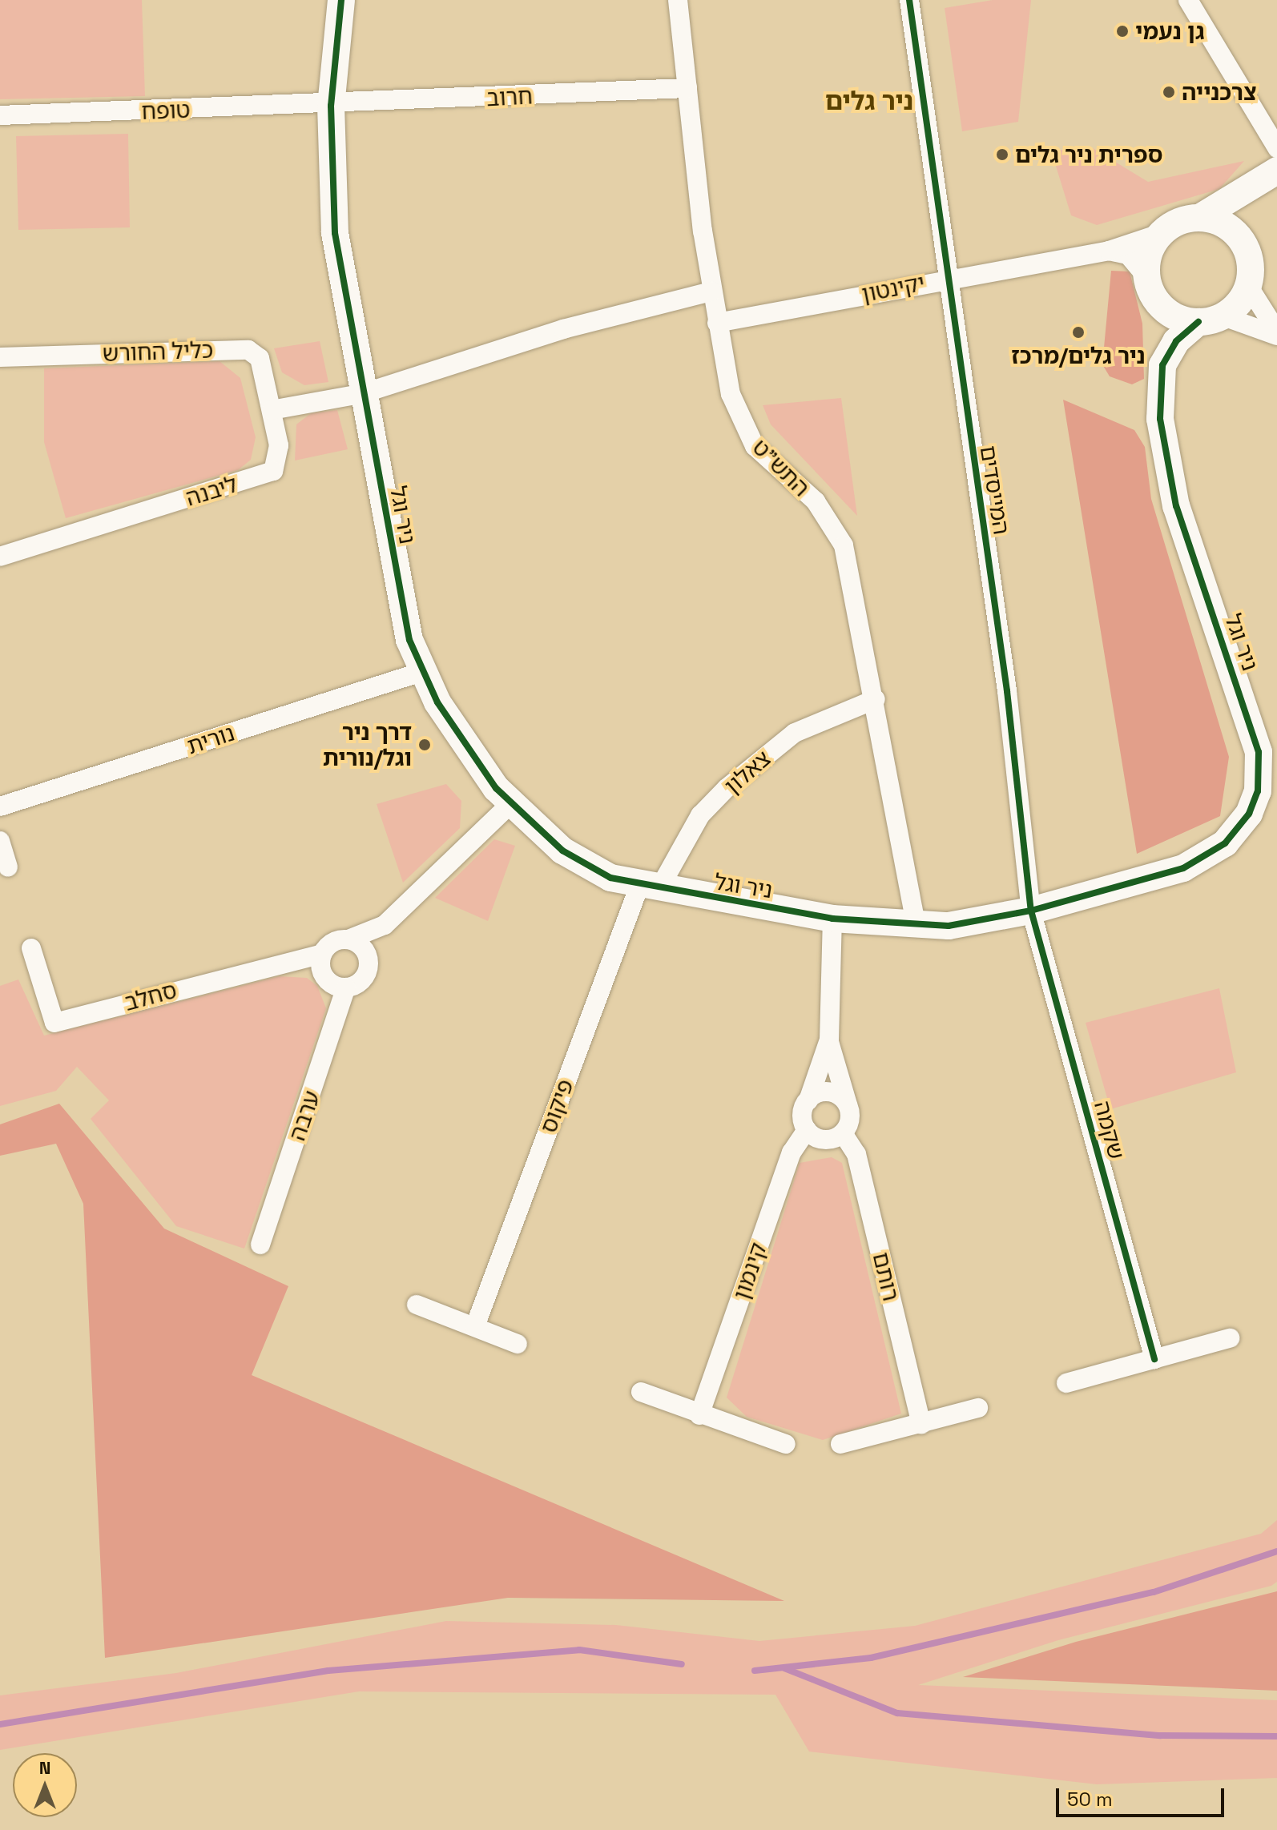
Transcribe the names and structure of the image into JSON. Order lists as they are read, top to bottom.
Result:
{
  "streets": {
    "street": [
      "חרוב",
      "טופח",
      "יקינטון",
      "כליל החורש",
      "התש\"ט",
      "המייסדים",
      "ליבנה",
      "ניר וגל",
      "נורית",
      "צאלון",
      "סחלב",
      "פיקוס",
      "ערבה",
      "שקמה",
      "קינמון",
      "רותם"
    ]
  },
  "crossings": [
    ["חרוב", "טופח"],
    ["חרוב", "התש\"ט"],
    ["חרוב", "ניר וגל"],
    ["טופח", "ניר וגל"],
    ["יקינטון", "התש\"ט"],
    ["יקינטון", "המייסדים"],
    ["יקינטון", "ניר וגל"],
    ["כליל החורש", "ליבנה"],
    ["התש\"ט", "ניר וגל"],
    ["התש\"ט", "צאלון"],
    ["המייסדים", "ניר וגל"],
    ["המייסדים", "שקמה"],
    ["ניר וגל", "נורית"],
    ["ניר וגל", "צאלון"],
    ["ניר וגל", "פיקוס"],
    ["ניר וגל", "שקמה"],
    ["צאלון", "פיקוס"],
    ["סחלב", "ערבה"],
    ["קינמון", "רותם"]
  ],
  "districts": ["ניר גלים"],
  "places": [
    "גן נעמי",
    "צרכנייה",
    "ספרית ניר גלים",
    "ניר גלים/מרכז",
    "דרך ניר וגל/נורית"
  ],
  "scale_bar": "50 m",
  "north": "top"
}
